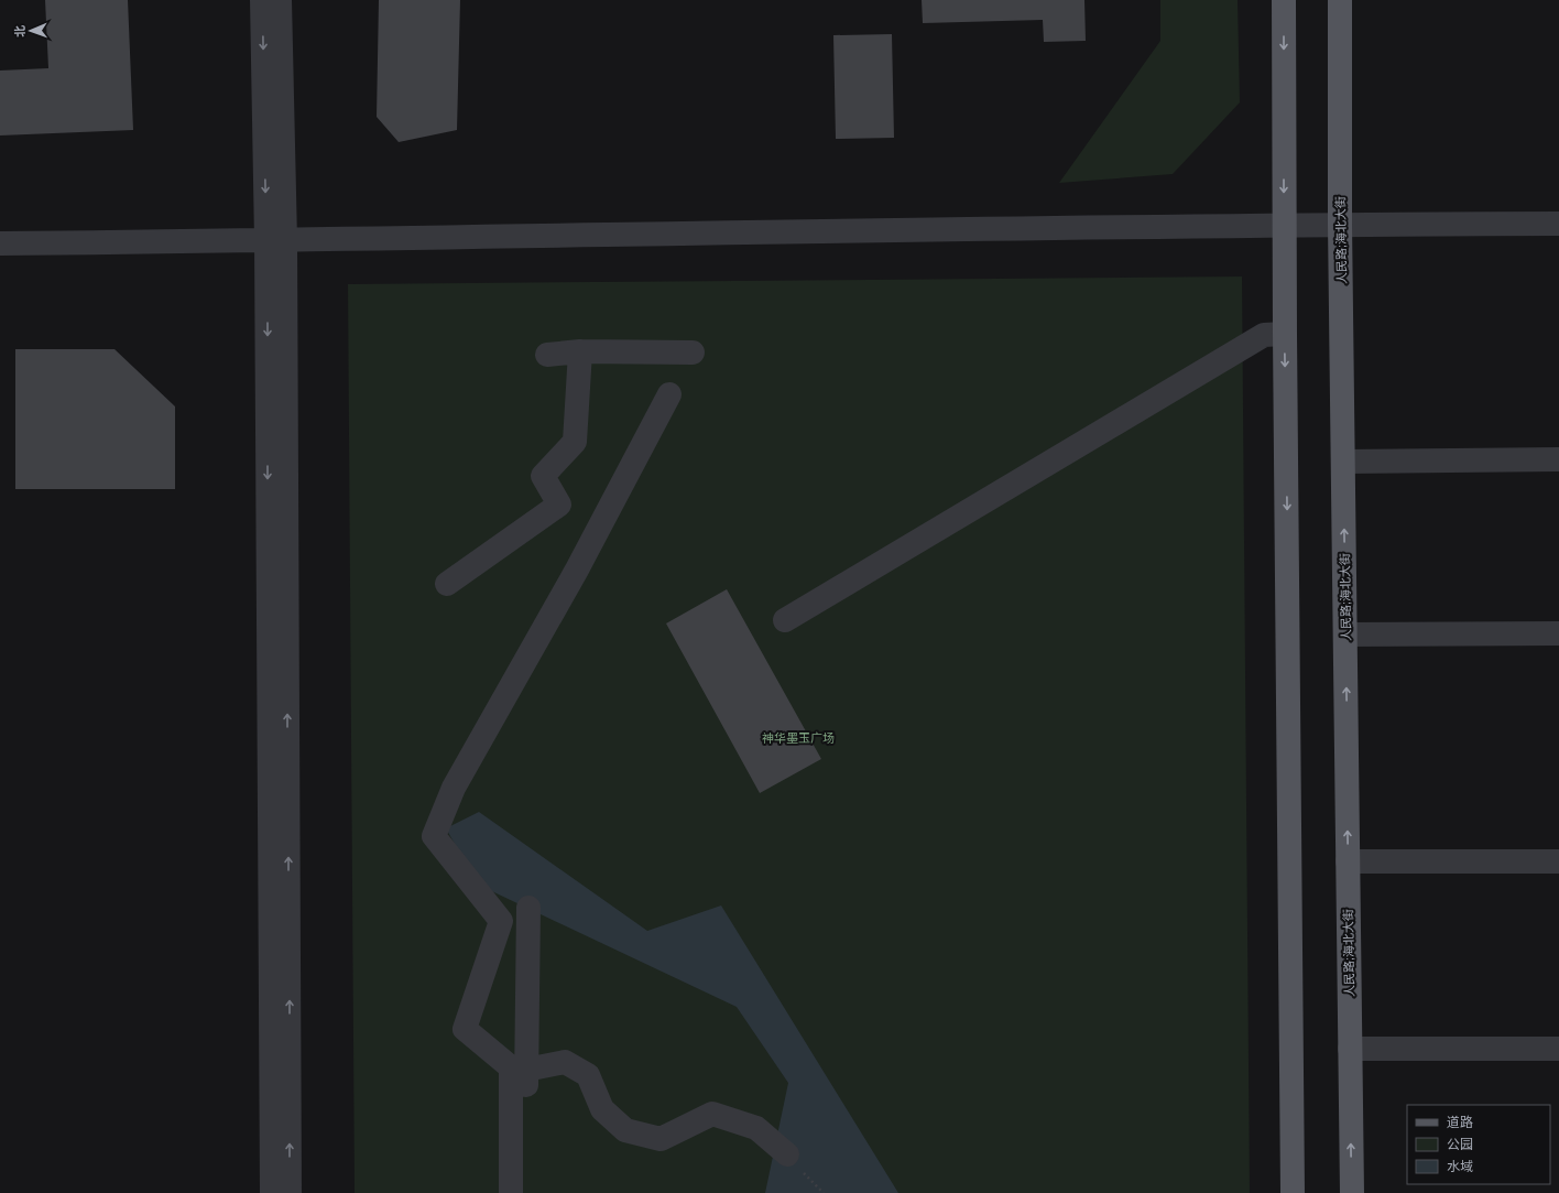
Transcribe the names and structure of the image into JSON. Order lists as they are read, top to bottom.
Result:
{
  "streets": {
    "main road": ["人民路;海北大街"]
  },
  "parks": ["神华墨玉广场"],
  "legend": ["道路", "公园", "水域"],
  "north": "left"
}
